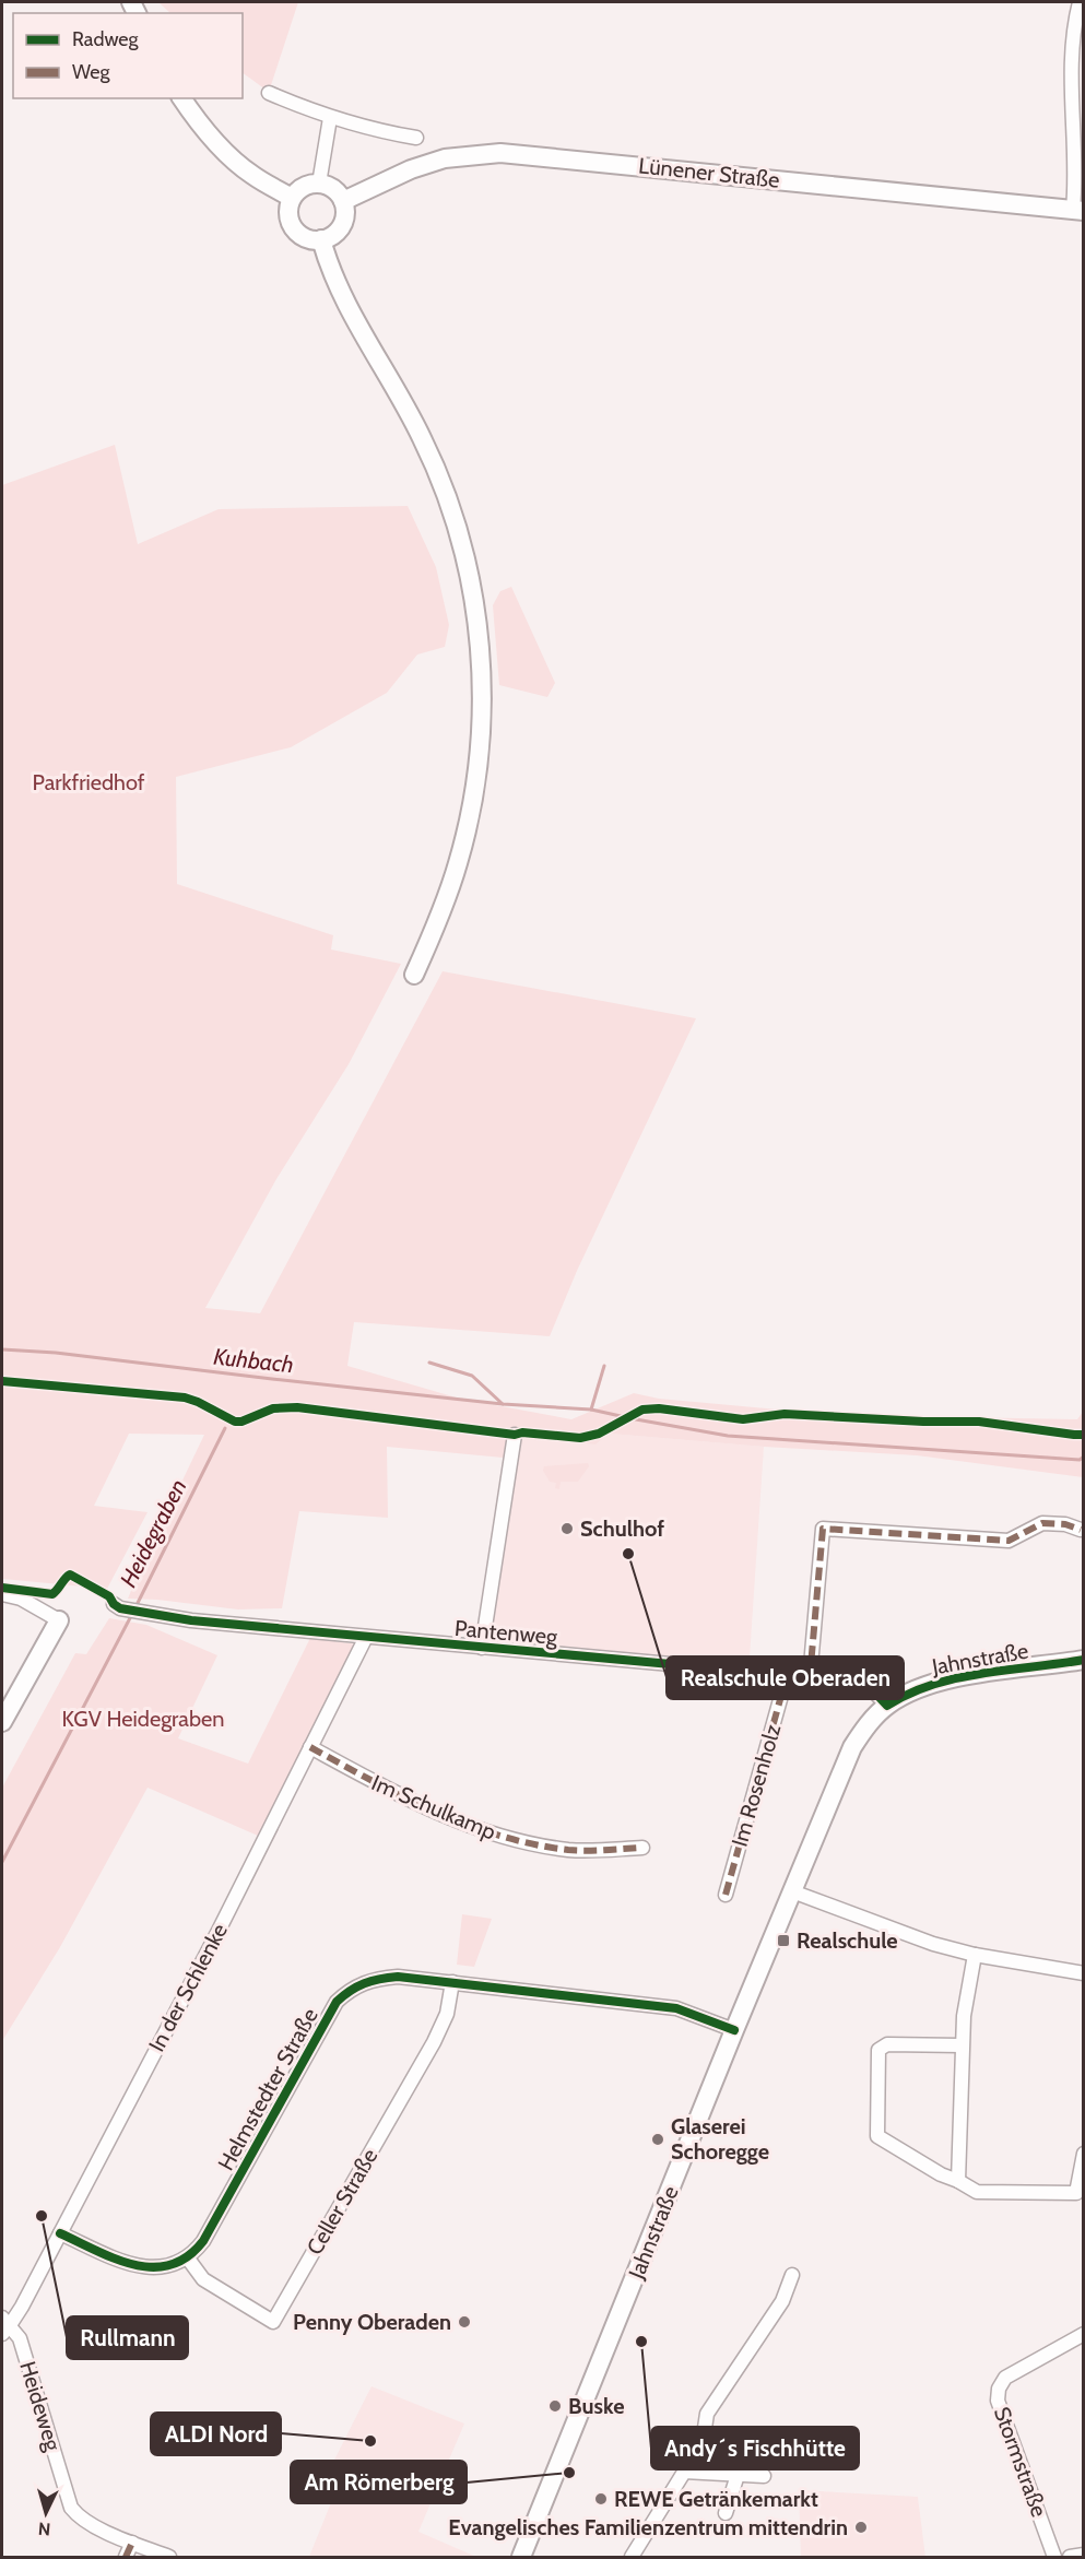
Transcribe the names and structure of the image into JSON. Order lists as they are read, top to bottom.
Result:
{
  "streets": {
    "main road": ["Lünener Straße", "Jahnstraße"],
    "street": [
      "Pantenweg",
      "Im Rosenholz",
      "Im Schulkamp",
      "In der Schlenke",
      "Helmstedter Straße",
      "Celler Straße",
      "Heideweg",
      "Stormstraße"
    ]
  },
  "crossings": [
    ["Pantenweg", "Jahnstraße"],
    ["Pantenweg", "Im Rosenholz"],
    ["Pantenweg", "In der Schlenke"],
    ["Jahnstraße", "Helmstedter Straße"],
    ["Im Schulkamp", "In der Schlenke"],
    ["In der Schlenke", "Heideweg"],
    ["Helmstedter Straße", "Celler Straße"]
  ],
  "water": ["Kuhbach", "Heidegraben"],
  "parks": ["Parkfriedhof", "KGV Heidegraben"],
  "places": {
    "other": [
      "Schulhof",
      "Realschule Oberaden",
      "Glaserei Schoregge",
      "Rullmann",
      "Penny Oberaden",
      "Andy´s Fischhütte",
      "Buske",
      "ALDI Nord",
      "Am Römerberg",
      "REWE Getränkemarkt",
      "Evangelisches Familienzentrum mittendrin"
    ],
    "transit": ["Realschule"]
  },
  "legend": ["Radweg", "Weg"],
  "north": "bottom"
}
